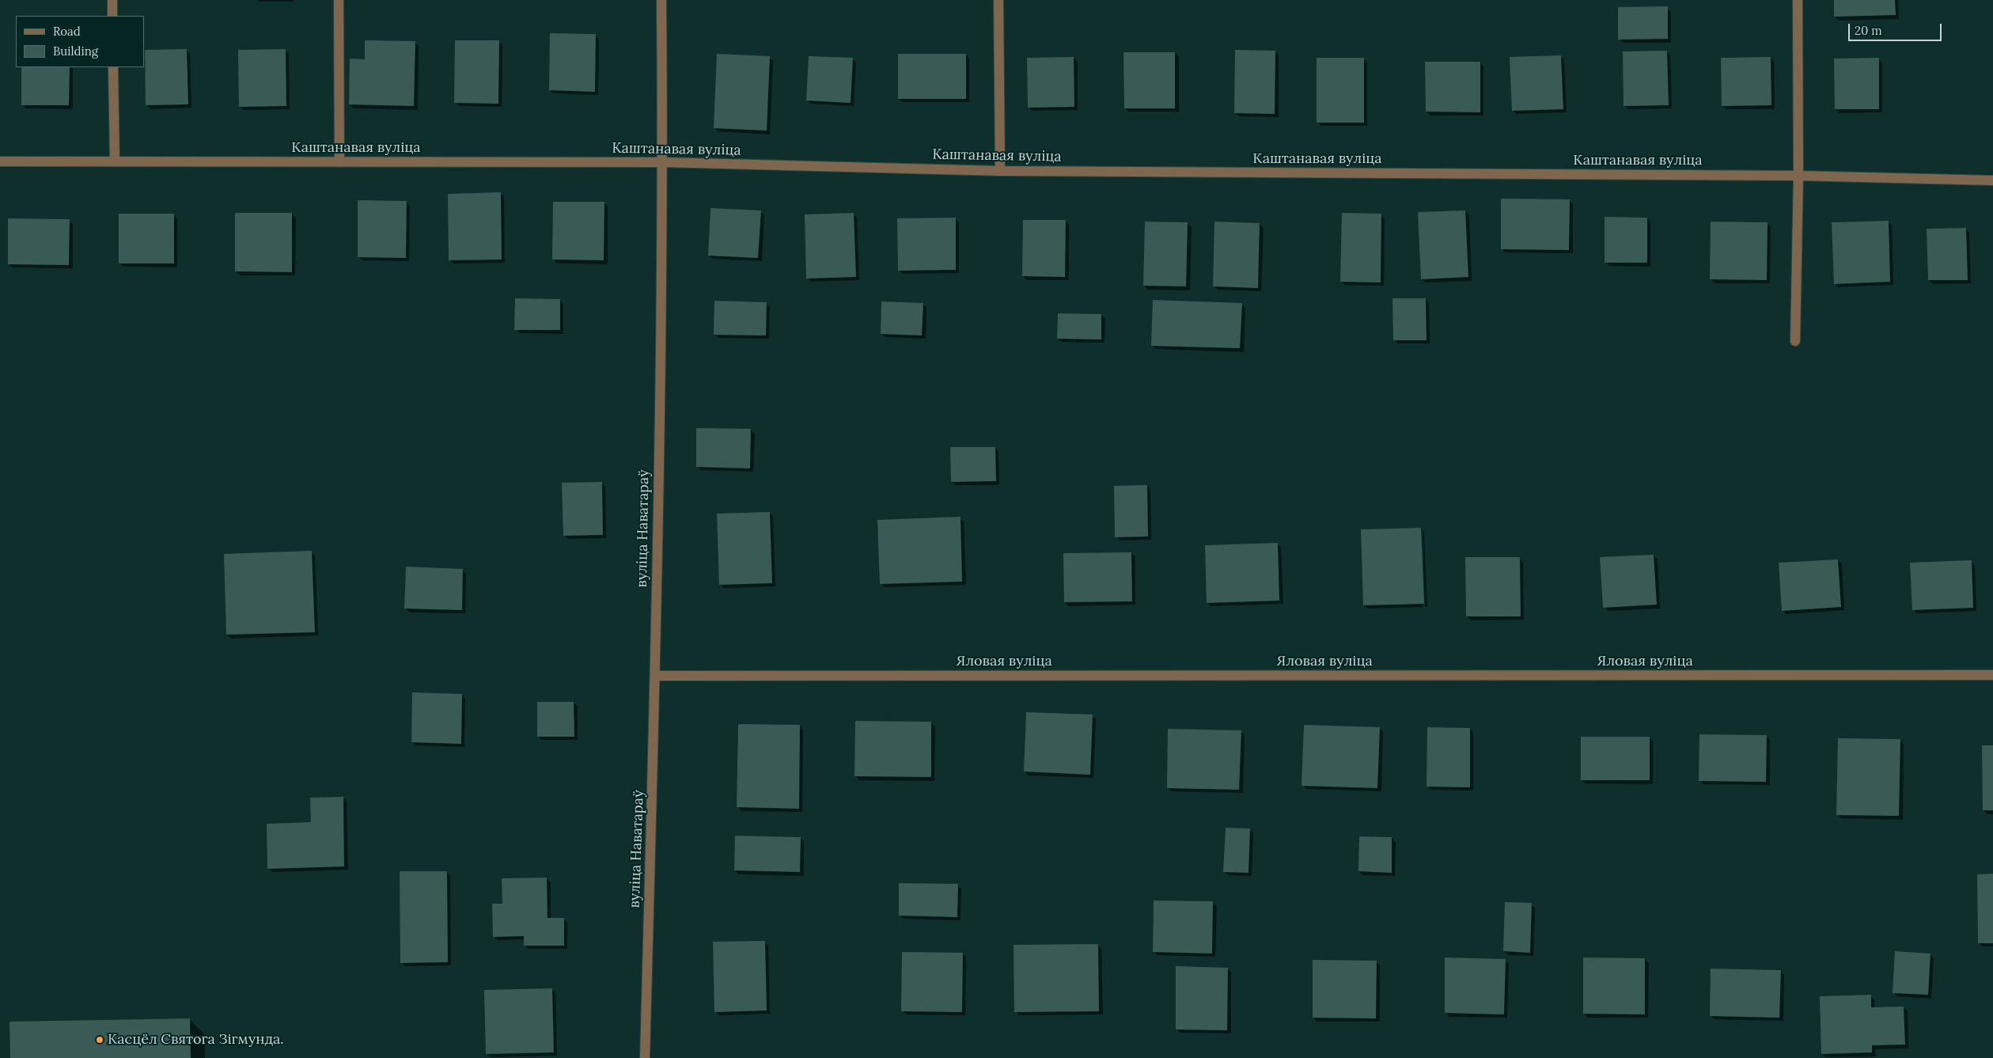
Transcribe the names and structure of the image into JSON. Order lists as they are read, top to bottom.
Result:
{
  "streets": {
    "street": ["Каштанавая вуліца", "вуліца Наватараў", "Яловая вуліца"]
  },
  "crossings": [
    ["Каштанавая вуліца", "вуліца Наватараў"],
    ["вуліца Наватараў", "Яловая вуліца"]
  ],
  "places": ["Касцёл Святога Зігмунда."],
  "legend": ["Road", "Building"],
  "scale_bar": "20 m"
}
